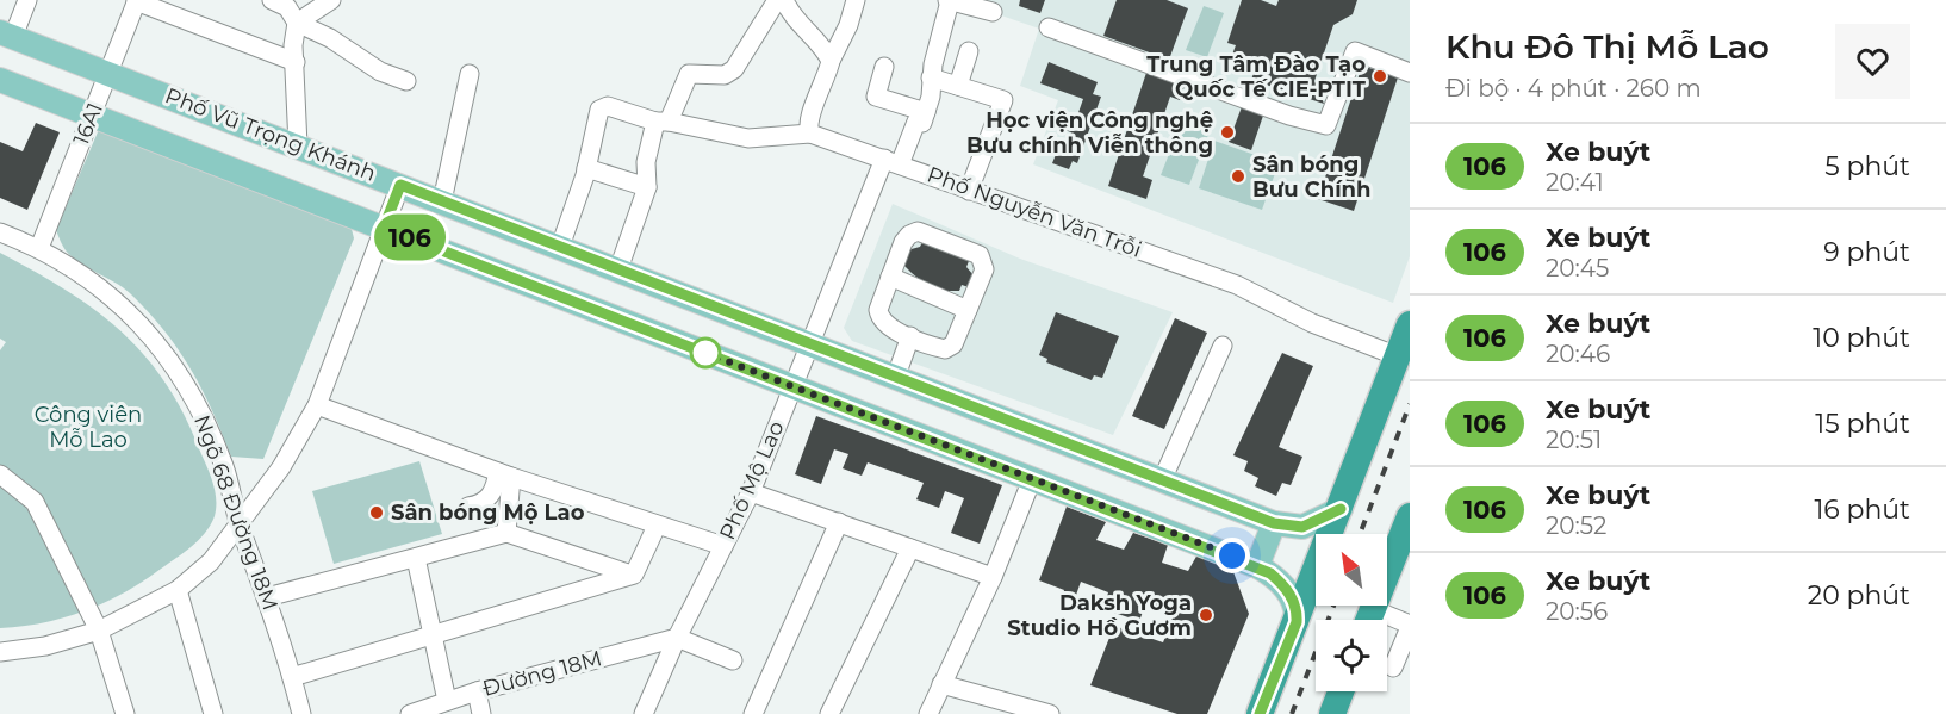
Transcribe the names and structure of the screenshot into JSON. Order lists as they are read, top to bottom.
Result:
{
  "streets": {
    "main road": ["Phố Vũ Trọng Khánh"],
    "street": [
      "16A1",
      "Phố Nguyễn Văn Trỗi",
      "Phố Mộ Lao",
      "Ngõ 68 Đường 18M",
      "Đường 18M"
    ]
  },
  "crossings": [
    ["16A1", "Phố Vũ Trọng Khánh"],
    ["16A1", "Ngõ 68 Đường 18M"],
    ["Phố Vũ Trọng Khánh", "Phố Mộ Lao"],
    ["Phố Nguyễn Văn Trỗi", "Phố Mộ Lao"],
    ["Phố Mộ Lao", "Đường 18M"]
  ],
  "parks": ["Công viên Mỗ Lao"],
  "places": [
    "Trung Tâm Đào Tạo Quốc Tế CIE-PTIT",
    "Học viện Công nghệ Bưu chính Viễn thông",
    "Sân bóng Bưu Chính",
    "Sân bóng Mộ Lao",
    "Daksh Yoga Studio Hồ Gươm"
  ],
  "lines": ["bus line 106"],
  "north": "top left",
  "page": {
    "on_map": "106",
    "heading": ["Khu Đô Thị Mỗ Lao", "Đi bộ · 4 phút · 260 m"],
    "list": [
      {
        "mark": "106",
        "name": "Xe buýt",
        "note": "20:41",
        "value": "5 phút"
      },
      {
        "mark": "106",
        "name": "Xe buýt",
        "note": "20:45",
        "value": "9 phút"
      },
      {
        "mark": "106",
        "name": "Xe buýt",
        "note": "20:46",
        "value": "10 phút"
      },
      {
        "mark": "106",
        "name": "Xe buýt",
        "note": "20:51",
        "value": "15 phút"
      },
      {
        "mark": "106",
        "name": "Xe buýt",
        "note": "20:52",
        "value": "16 phút"
      },
      {
        "mark": "106",
        "name": "Xe buýt",
        "note": "20:56",
        "value": "20 phút"
      }
    ]
  }
}
